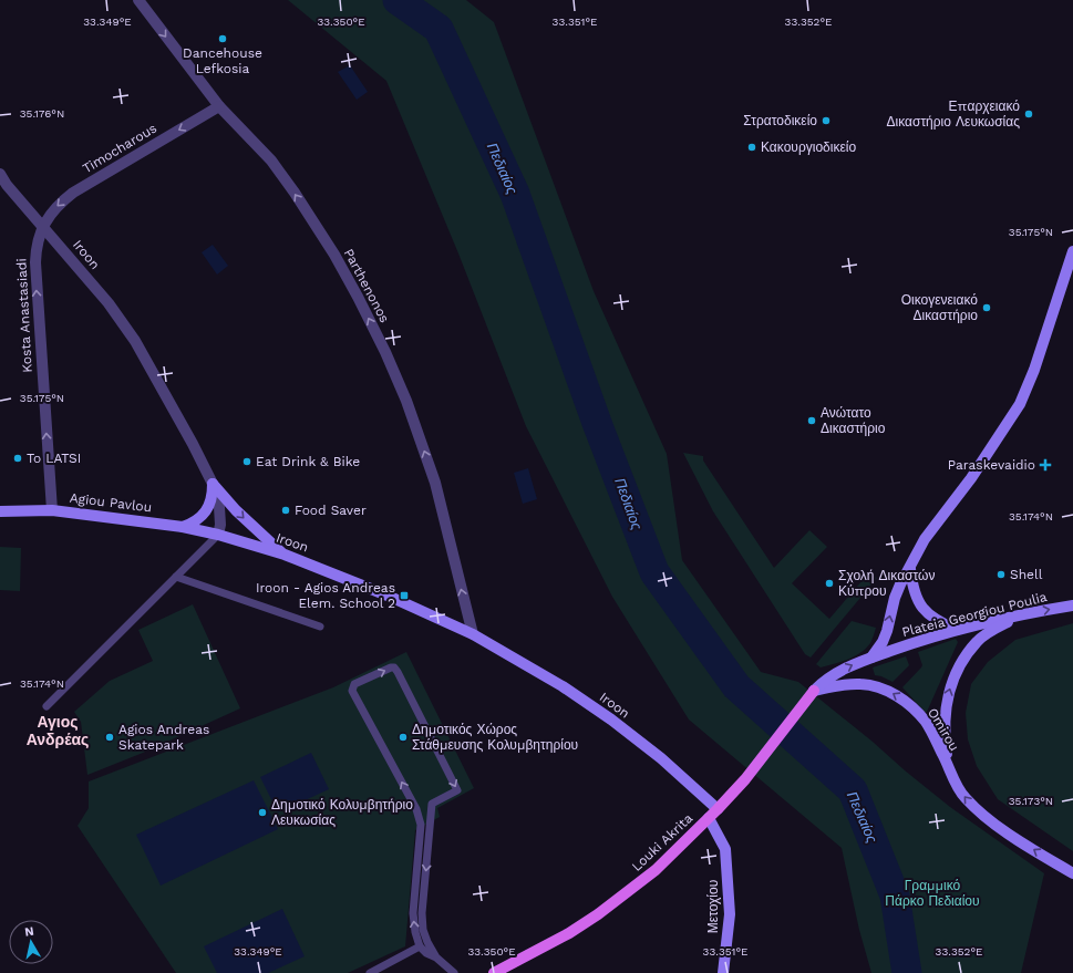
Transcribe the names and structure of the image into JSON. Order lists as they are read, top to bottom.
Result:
{
  "streets": {
    "main road": [
      "Iroon",
      "Agiou Pavlou",
      "Plateia Georgiou Poulia",
      "Omirou",
      "Louki Akrita",
      "Μετοχίου"
    ],
    "street": ["Timocharous", "Parthenonos", "Kosta Anastasiadi"]
  },
  "crossings": [
    ["Timocharous", "Iroon"],
    ["Timocharous", "Parthenonos"],
    ["Timocharous", "Kosta Anastasiadi"],
    ["Iroon", "Parthenonos"],
    ["Iroon", "Kosta Anastasiadi"],
    ["Iroon", "Agiou Pavlou"],
    ["Iroon", "Louki Akrita"],
    ["Kosta Anastasiadi", "Agiou Pavlou"],
    ["Plateia Georgiou Poulia", "Omirou"],
    ["Plateia Georgiou Poulia", "Louki Akrita"],
    ["Omirou", "Louki Akrita"],
    ["Louki Akrita", "Μετοχίου"]
  ],
  "one_way": ["Timocharous", "Kosta Anastasiadi", "Plateia Georgiou Poulia"],
  "districts": ["Αγιος Ανδρέας"],
  "water": ["Πεδιαίος"],
  "parks": ["Γραμμικό Πάρκο Πεδιαίου"],
  "places": {
    "other": [
      "Dancehouse Lefkosia",
      "Επαρχειακό Δικαστήριο Λευκωσίας",
      "Στρατοδικείο",
      "Κακουργιοδικείο",
      "Οικογενειακό Δικαστήριο",
      "Ανώτατο Δικαστήριο",
      "To LATSI",
      "Eat Drink & Bike",
      "Food Saver",
      "Shell",
      "Σχολή Δικαστών Κύπρου",
      "Agios Andreas Skatepark",
      "Δημοτικός Χώρος Στάθμευσης Κολυμβητηρίου",
      "Δημοτικό Κολυμβητήριο Λευκωσίας"
    ],
    "health": ["Paraskevaidio"],
    "transit": ["Iroon - Agios Andreas Elem. School 2"]
  },
  "north": "top",
  "coordinates": [
    "33.349°E",
    "33.350°E",
    "33.351°E",
    "33.352°E",
    "35.176°N",
    "35.175°N",
    "35.174°N",
    "35.173°N"
  ]
}
